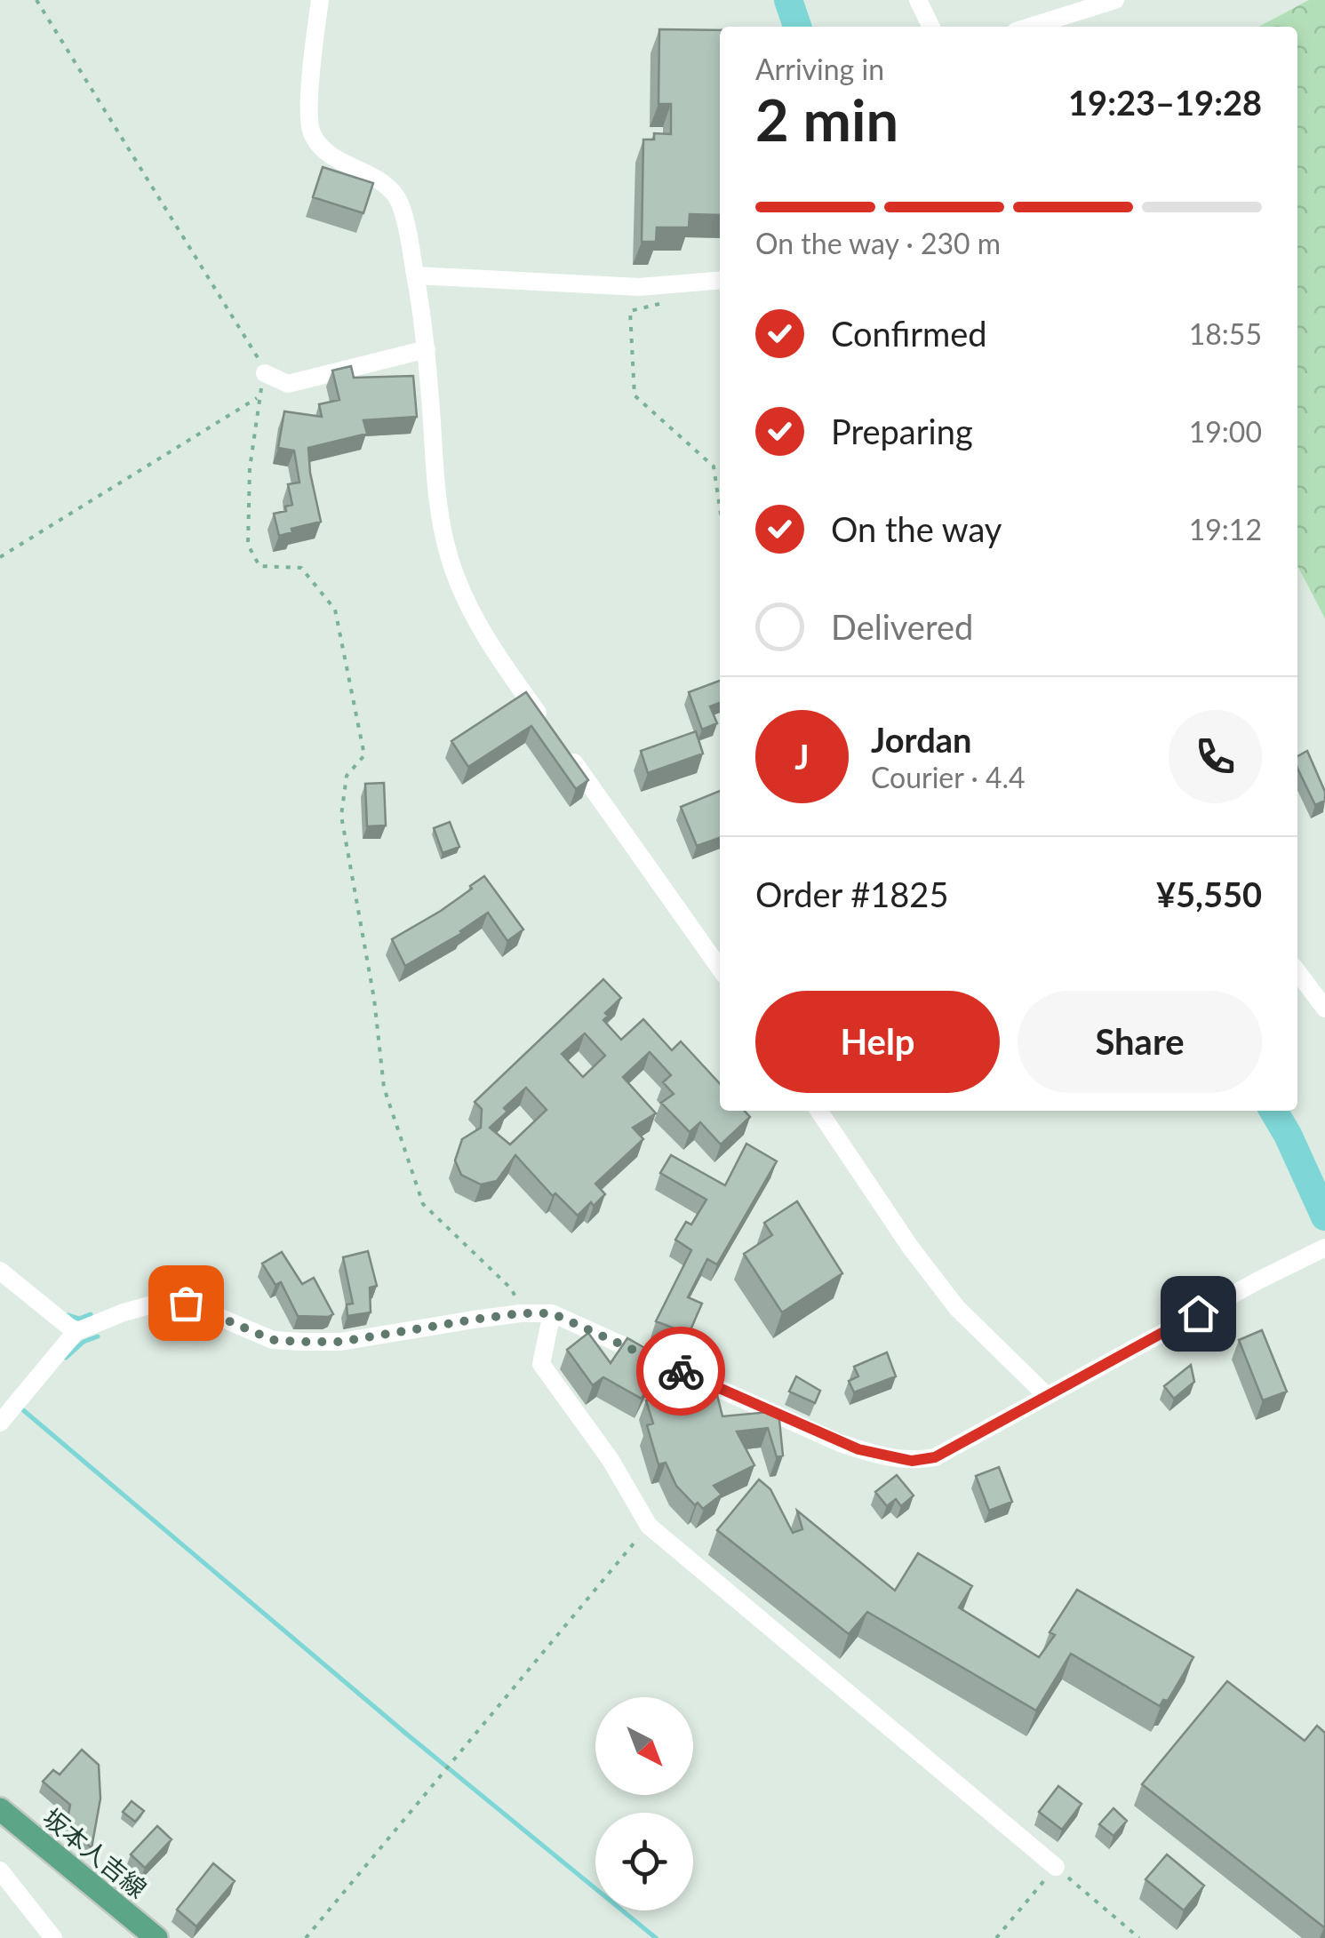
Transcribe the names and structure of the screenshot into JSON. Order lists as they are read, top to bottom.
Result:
{
  "streets": {
    "main road": ["坂本人吉線"]
  },
  "north": "bottom right",
  "page": {
    "heading": ["2 min", "Arriving in", "19:23–19:28"],
    "panel": [
      "Jordan",
      "Courier · 4.4",
      "Order #1825",
      "¥5,550"
    ],
    "bar": "On the way · 230 m",
    "list": [
      ["Confirmed", "18:55"],
      ["Preparing", "19:00"],
      ["On the way", "19:12"],
      "Delivered"
    ],
    "round": "J",
    "buttons": ["Help", "Share"]
  }
}
